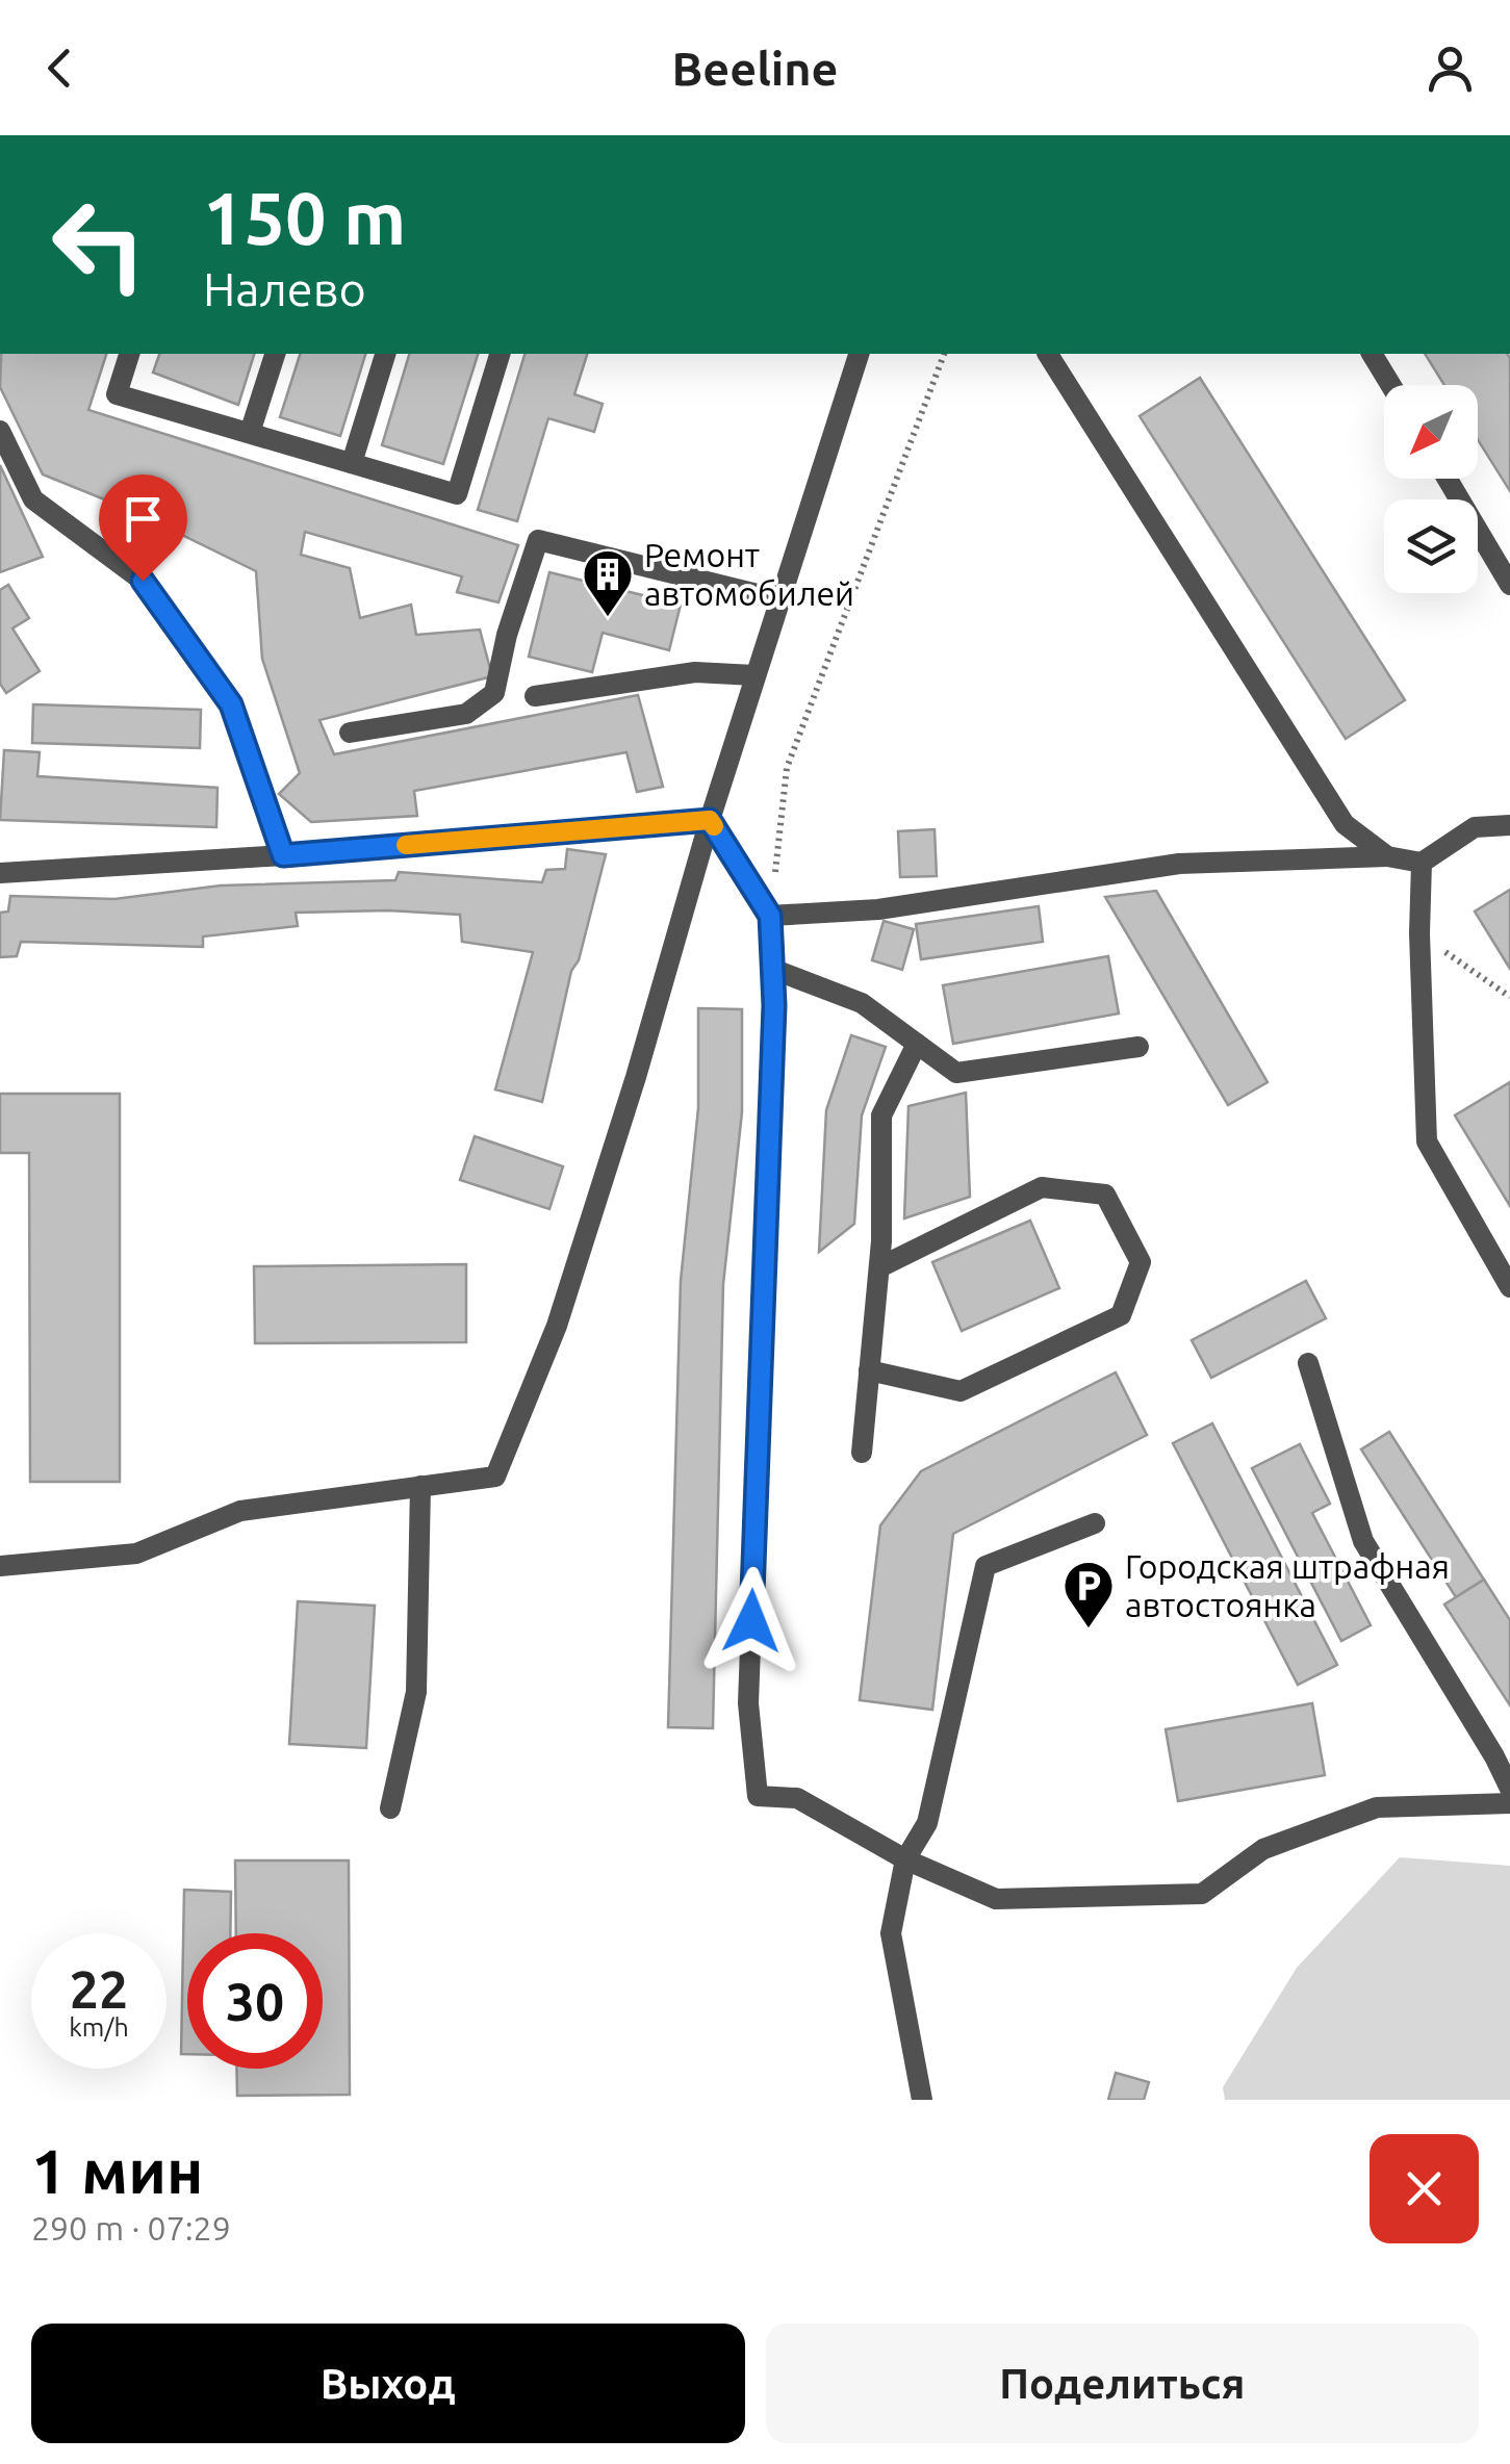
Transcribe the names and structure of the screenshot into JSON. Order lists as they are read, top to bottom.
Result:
{
  "places": {
    "building": ["Ремонт автомобилей"],
    "parking": ["Городская штрафная автостоянка"]
  },
  "north": "bottom left",
  "page": {
    "header": "Beeline",
    "turn": ["150 m", "Налево"],
    "speed": "22 km/h",
    "limit": "30",
    "heading": ["1 мин", "290 m · 07:29"],
    "buttons": ["Выход", "Поделиться"]
  }
}
